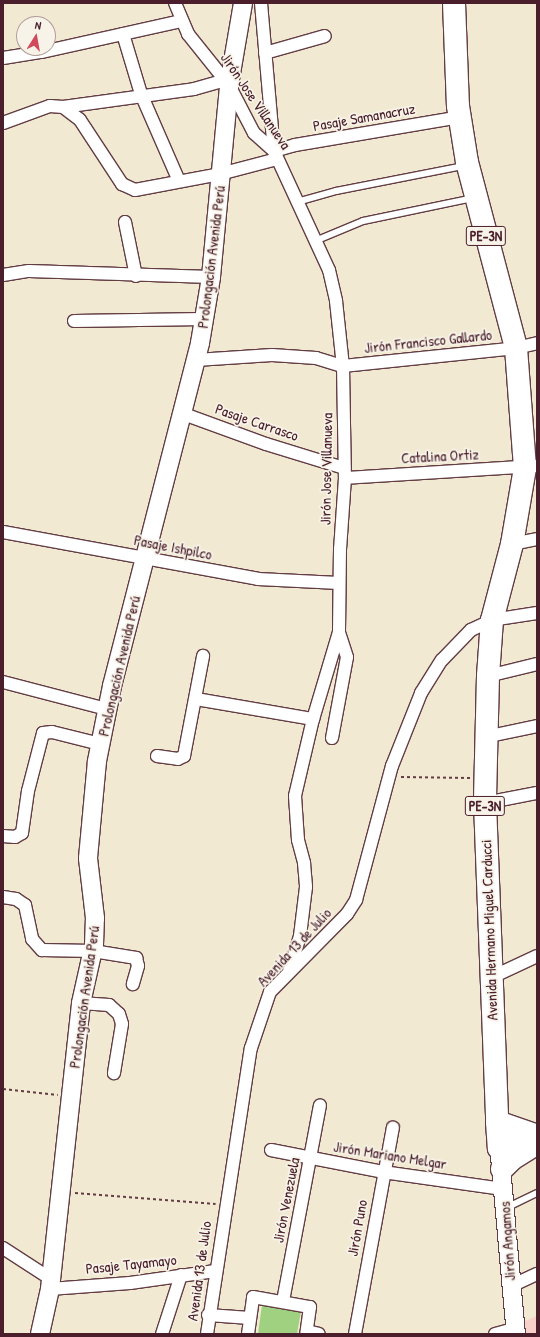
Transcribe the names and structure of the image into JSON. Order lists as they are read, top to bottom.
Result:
{
  "streets": {
    "highway": ["PE-3N", "Avenida Hermano Miguel Carducci"],
    "street": [
      "Jirón Jose Villanueva",
      "Pasaje Samanacruz",
      "Prolongación Avenida Perú",
      "Jirón Francisco Gallardo",
      "Pasaje Carrasco",
      "Catalina Ortiz",
      "Pasaje Ishpilco",
      "Avenida 13 de Julio",
      "Jirón Mariano Melgar",
      "Jirón Venezuela",
      "Jirón Puno",
      "Jirón Angamos",
      "Pasaje Tayamayo"
    ]
  },
  "crossings": [
    ["Jirón Jose Villanueva", "Pasaje Samanacruz"],
    ["Jirón Jose Villanueva", "Prolongación Avenida Perú"],
    ["Jirón Jose Villanueva", "Jirón Francisco Gallardo"],
    ["Jirón Jose Villanueva", "Pasaje Carrasco"],
    ["Jirón Jose Villanueva", "Catalina Ortiz"],
    ["Jirón Jose Villanueva", "Pasaje Ishpilco"],
    ["Jirón Jose Villanueva", "Avenida 13 de Julio"],
    ["Pasaje Samanacruz", "Prolongación Avenida Perú"],
    ["Pasaje Samanacruz", "Avenida Hermano Miguel Carducci"],
    ["Prolongación Avenida Perú", "Pasaje Carrasco"],
    ["Prolongación Avenida Perú", "Pasaje Ishpilco"],
    ["Prolongación Avenida Perú", "Pasaje Tayamayo"],
    ["Jirón Francisco Gallardo", "Avenida Hermano Miguel Carducci"],
    ["Pasaje Carrasco", "Catalina Ortiz"],
    ["Catalina Ortiz", "Avenida Hermano Miguel Carducci"],
    ["Avenida Hermano Miguel Carducci", "Avenida 13 de Julio"],
    ["Avenida Hermano Miguel Carducci", "Jirón Angamos"],
    ["Avenida 13 de Julio", "Pasaje Tayamayo"],
    ["Jirón Mariano Melgar", "Jirón Venezuela"],
    ["Jirón Mariano Melgar", "Jirón Puno"],
    ["Jirón Mariano Melgar", "Jirón Angamos"]
  ],
  "north": "top"
}
